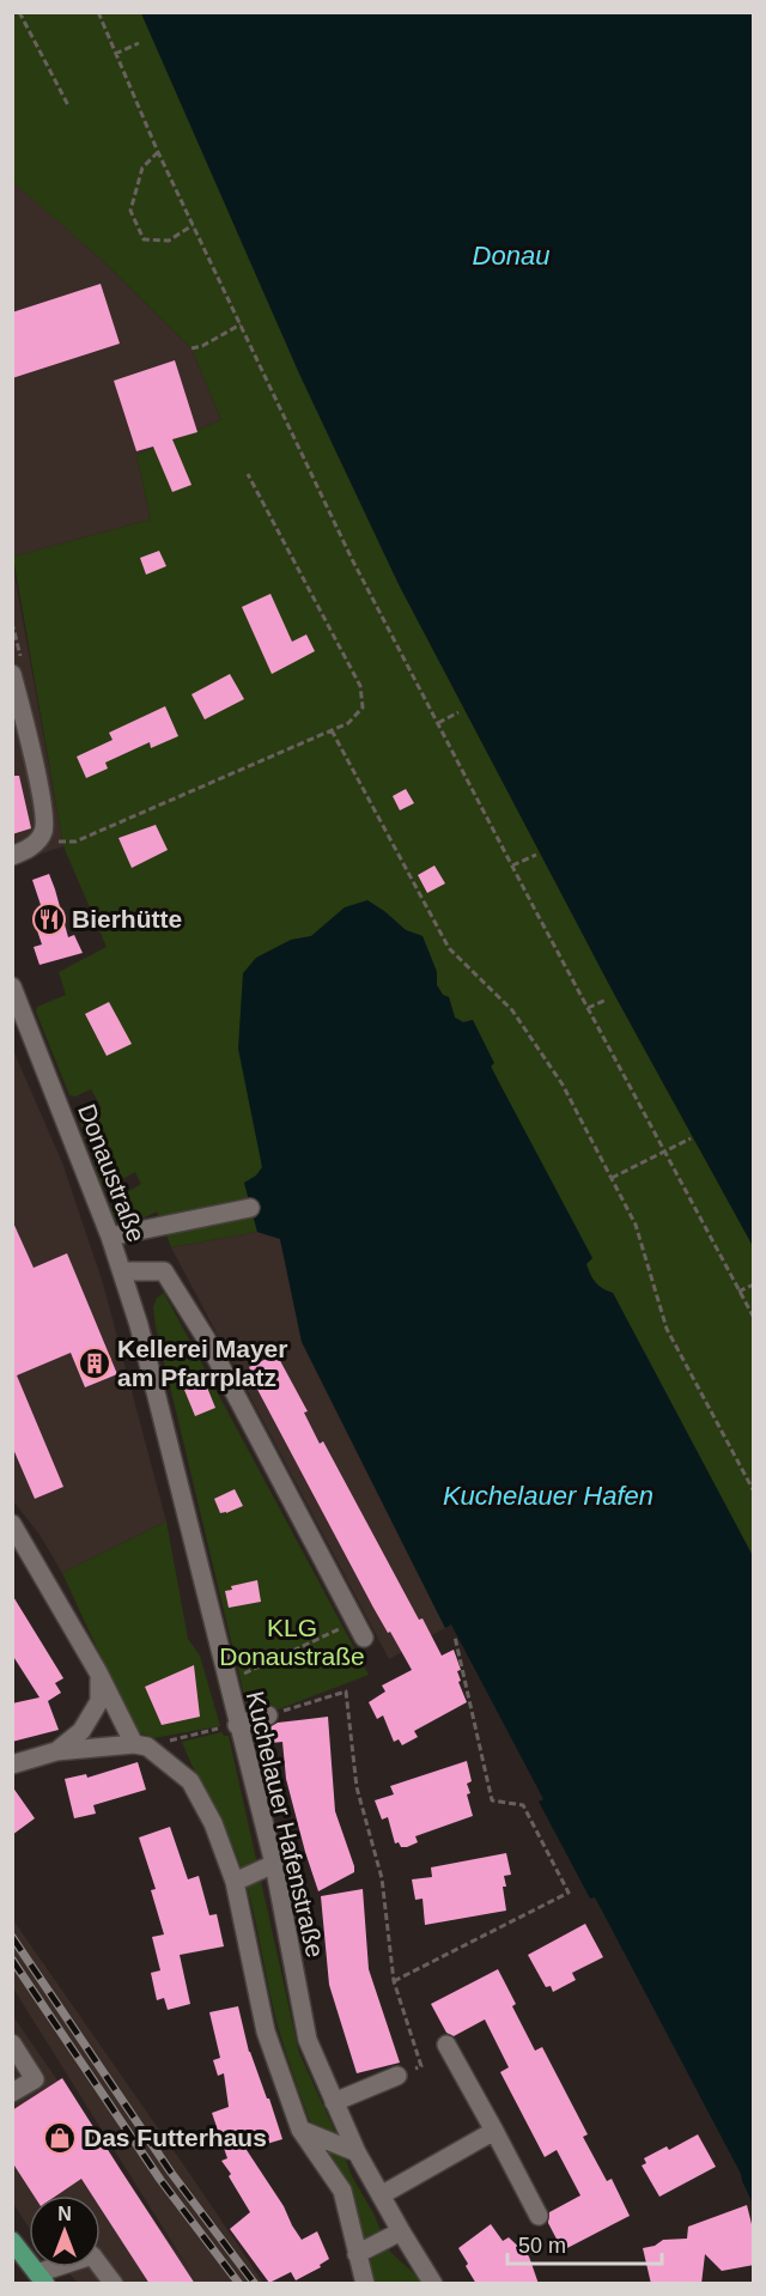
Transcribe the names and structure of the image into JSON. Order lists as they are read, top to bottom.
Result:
{
  "streets": {
    "street": ["Donaustraße", "Kuchelauer Hafenstraße"]
  },
  "crossings": [
    ["Donaustraße", "Kuchelauer Hafenstraße"]
  ],
  "water": ["Donau", "Kuchelauer Hafen"],
  "parks": ["KLG Donaustraße"],
  "places": {
    "restaurant": ["Bierhütte"],
    "building": ["Kellerei Mayer am Pfarrplatz"],
    "shop": ["Das Futterhaus"]
  },
  "scale_bar": "50 m",
  "north": "top"
}
